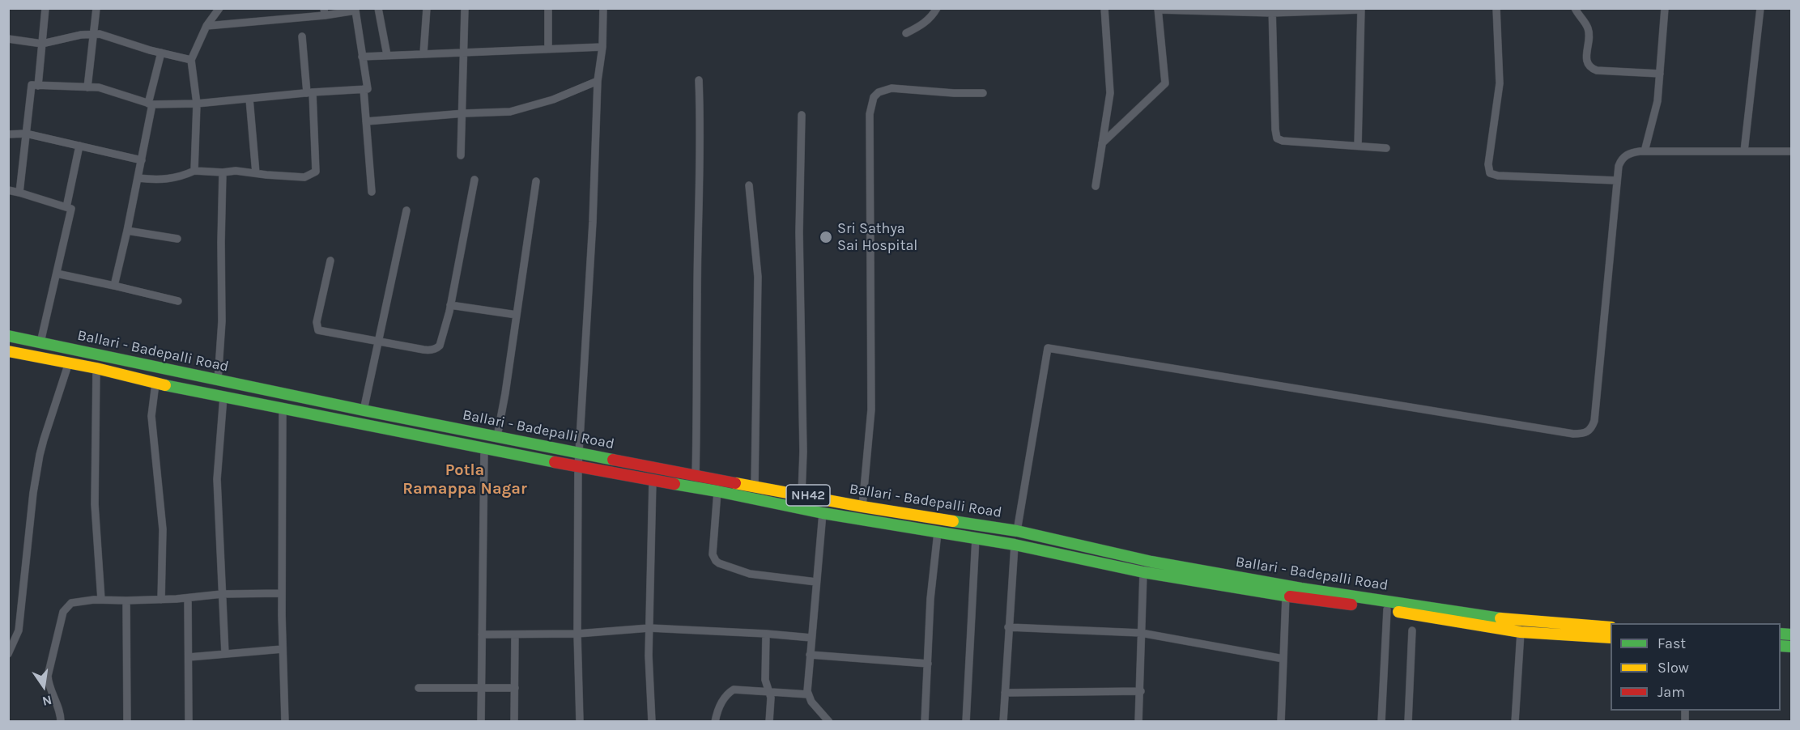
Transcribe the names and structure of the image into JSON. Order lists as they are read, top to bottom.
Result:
{
  "streets": {
    "highway": ["Ballari - Badepalli Road", "NH42"]
  },
  "districts": ["Potla Ramappa Nagar"],
  "places": ["Sri Sathya Sai Hospital"],
  "legend": ["Fast", "Slow", "Jam"],
  "north": "bottom"
}
